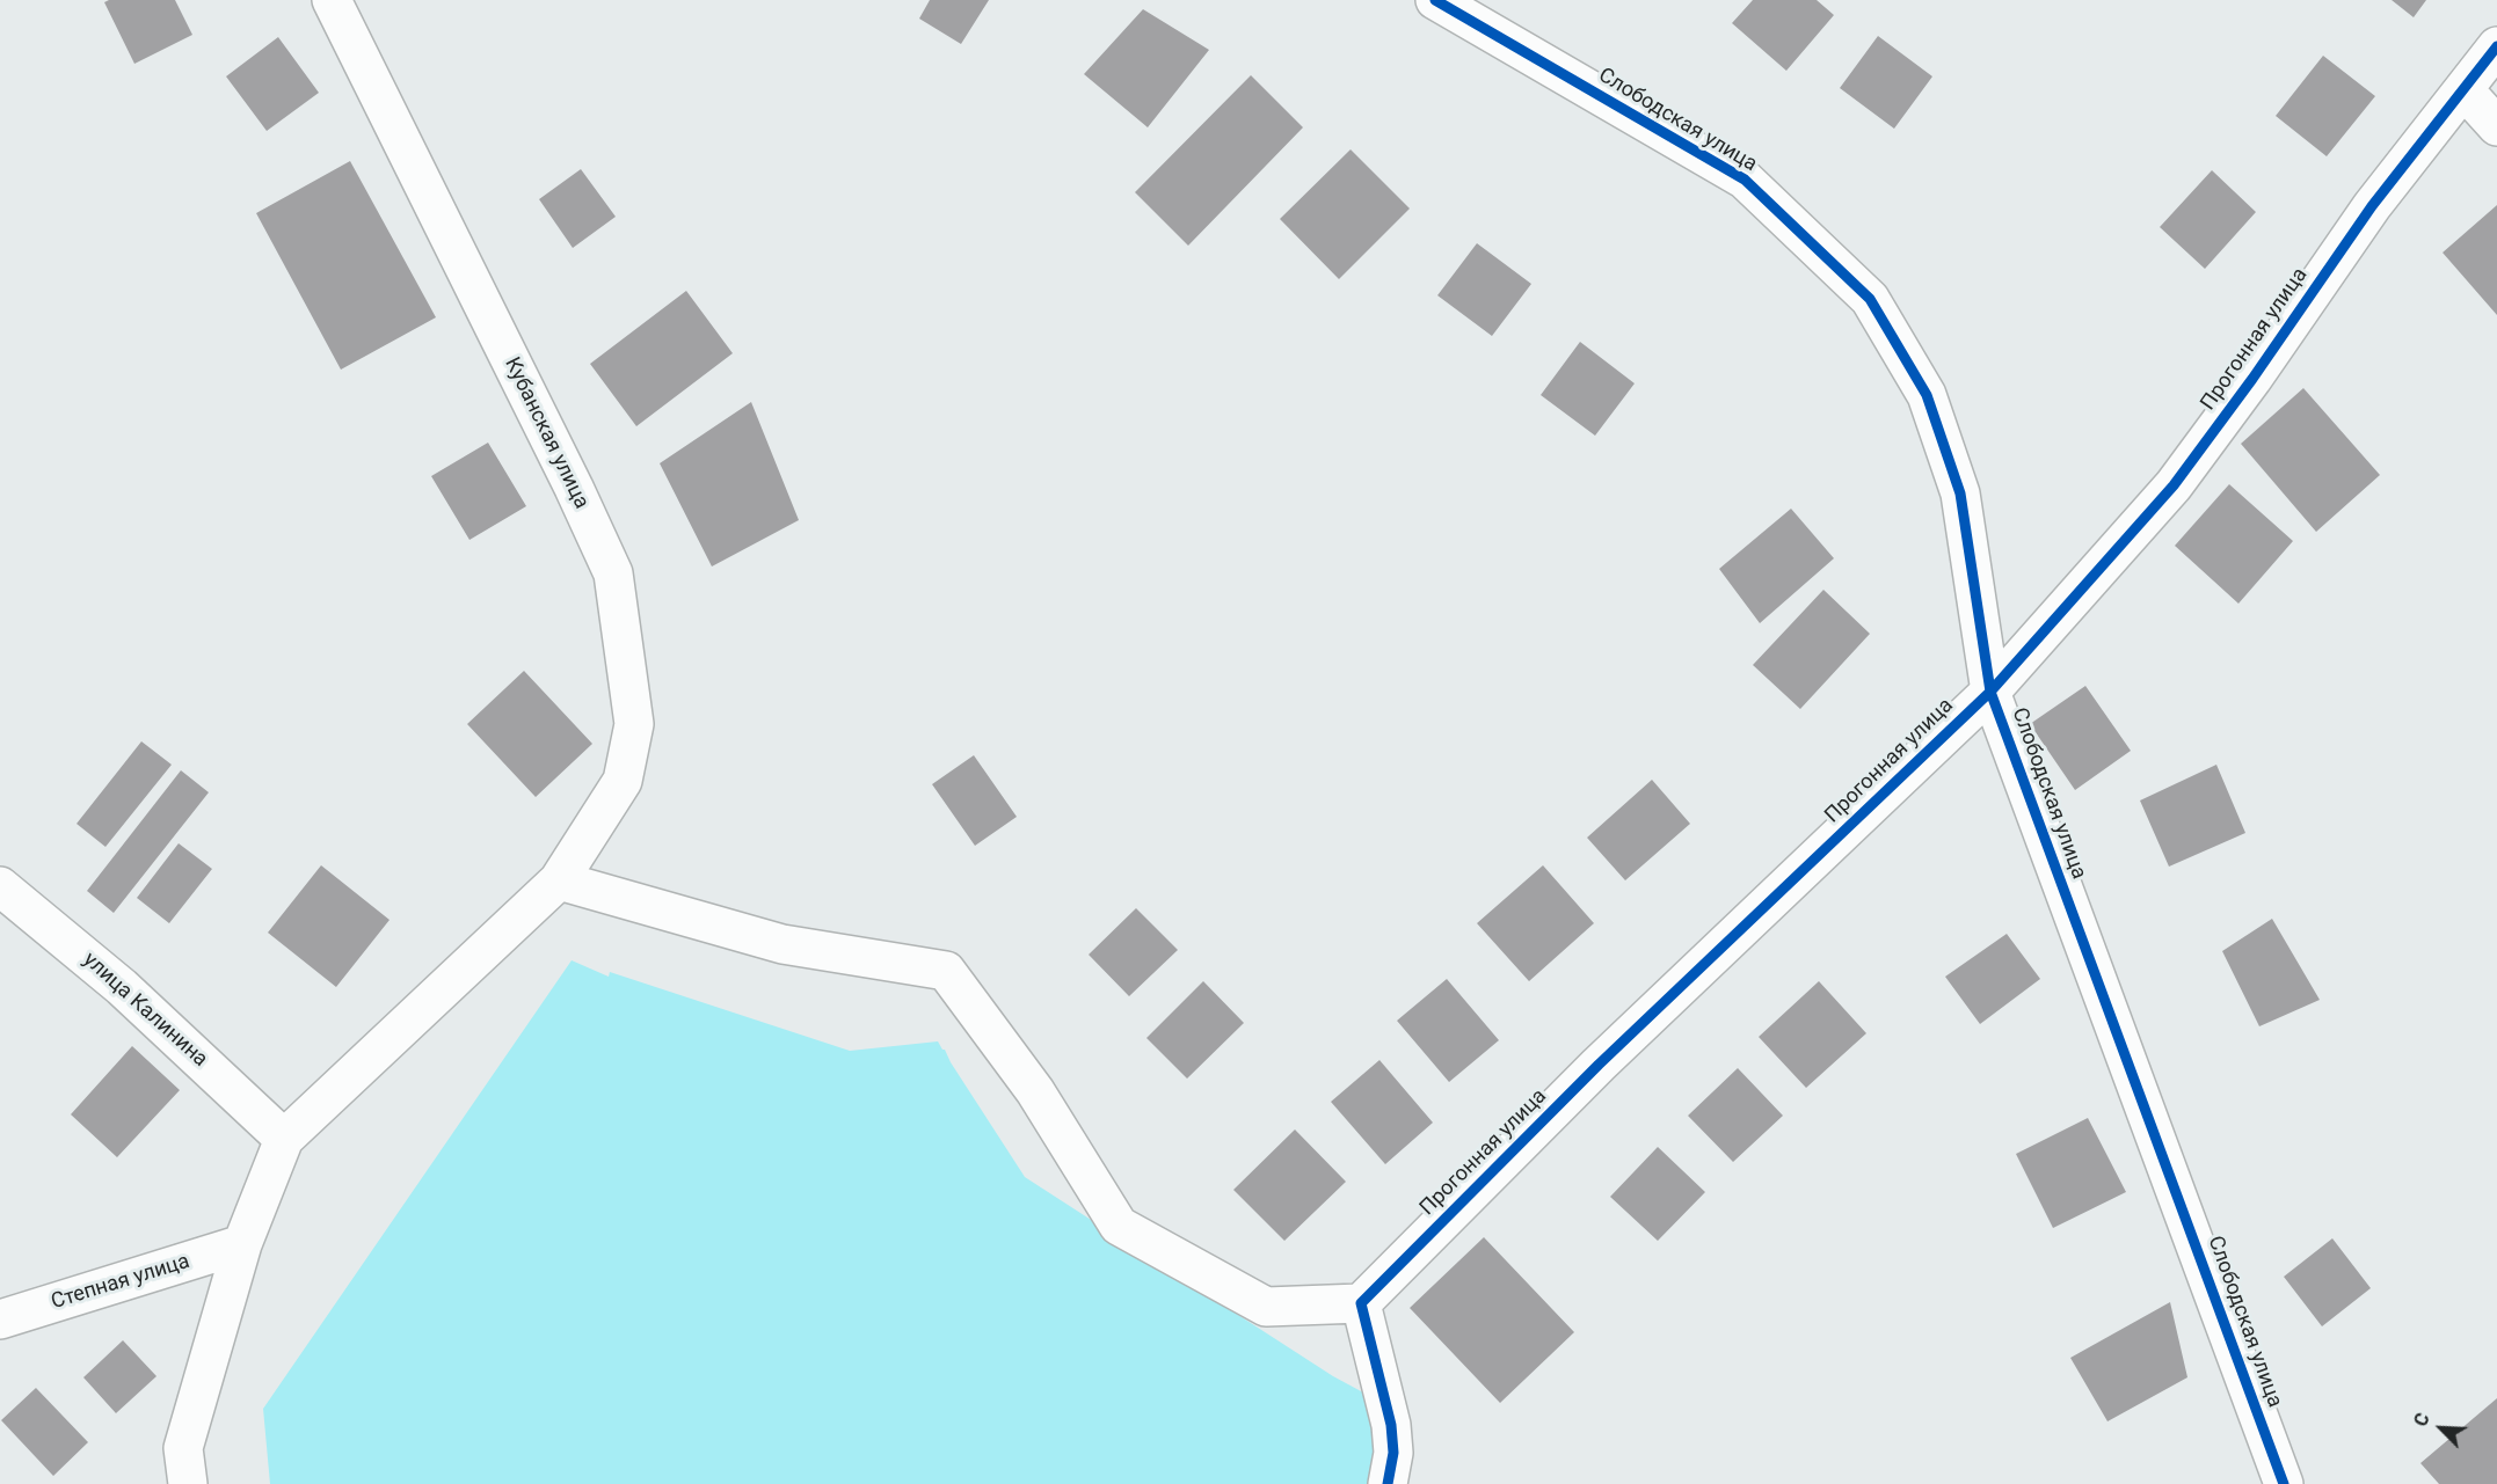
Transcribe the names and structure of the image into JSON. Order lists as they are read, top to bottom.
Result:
{
  "streets": {
    "street": [
      "Слободская улица",
      "Прогонная улица",
      "Кубанская улица",
      "улица Калинина",
      "Степная улица"
    ]
  },
  "crossings": [
    ["Слободская улица", "Прогонная улица"],
    ["Кубанская улица", "улица Калинина"]
  ],
  "north": "top left"
}
